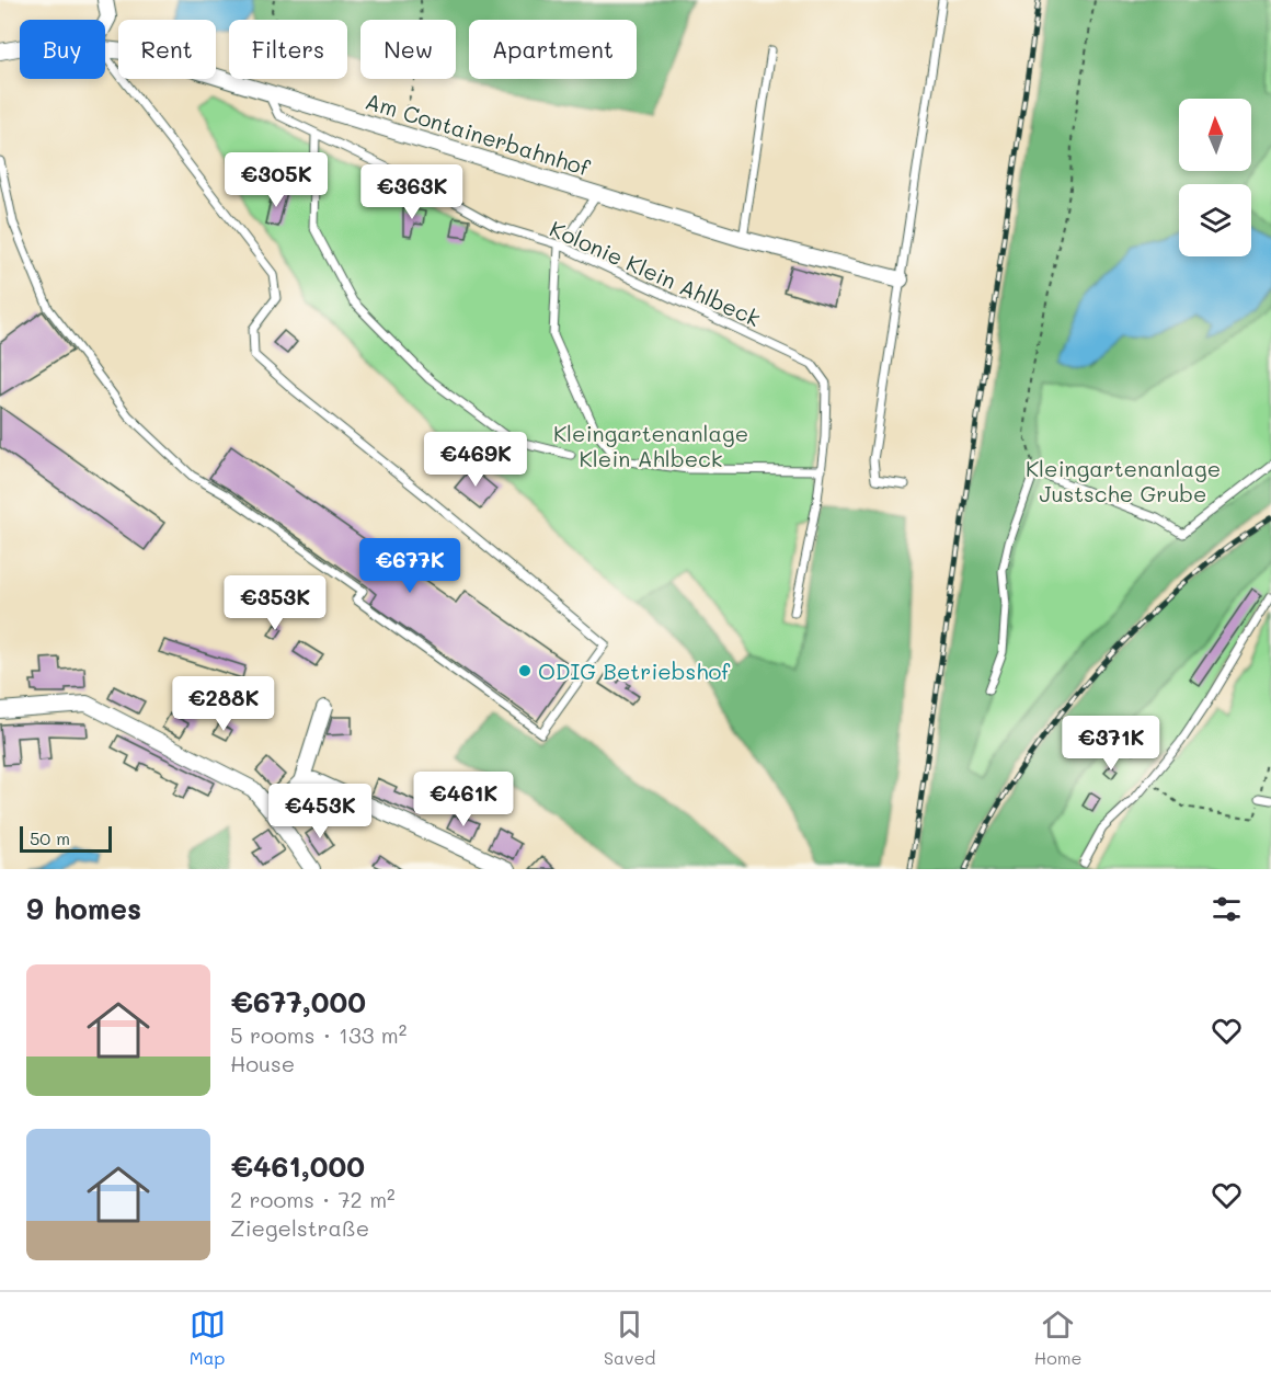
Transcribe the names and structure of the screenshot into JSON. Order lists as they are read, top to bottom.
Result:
{
  "streets": {
    "street": ["Am Containerbahnhof"],
    "lane": ["Kolonie Klein Ahlbeck"]
  },
  "crossings": [
    ["Am Containerbahnhof", "Kolonie Klein Ahlbeck"]
  ],
  "parks": ["Kleingartenanlage Klein Ahlbeck", "Kleingartenanlage Justsche Grube"],
  "places": ["ODIG Betriebshof"],
  "scale_bar": "50 m",
  "north": "top",
  "page": {
    "chip": [
      "Buy",
      "Rent",
      "Filters",
      "New",
      "Apartment"
    ],
    "price": [
      "€305K",
      "€363K",
      "€469K",
      "€677K",
      "€353K",
      "€288K",
      "€371K",
      "€461K",
      "€453K"
    ],
    "scale": "50 m",
    "heading": "9 homes",
    "list": [
      {
        "name": "€677,000",
        "note": "5 rooms · 133 m² · House"
      },
      {
        "name": "€461,000",
        "note": "2 rooms · 72 m² · Ziegelstraße"
      }
    ],
    "tabs": ["Map", "Saved", "Home"]
  }
}
